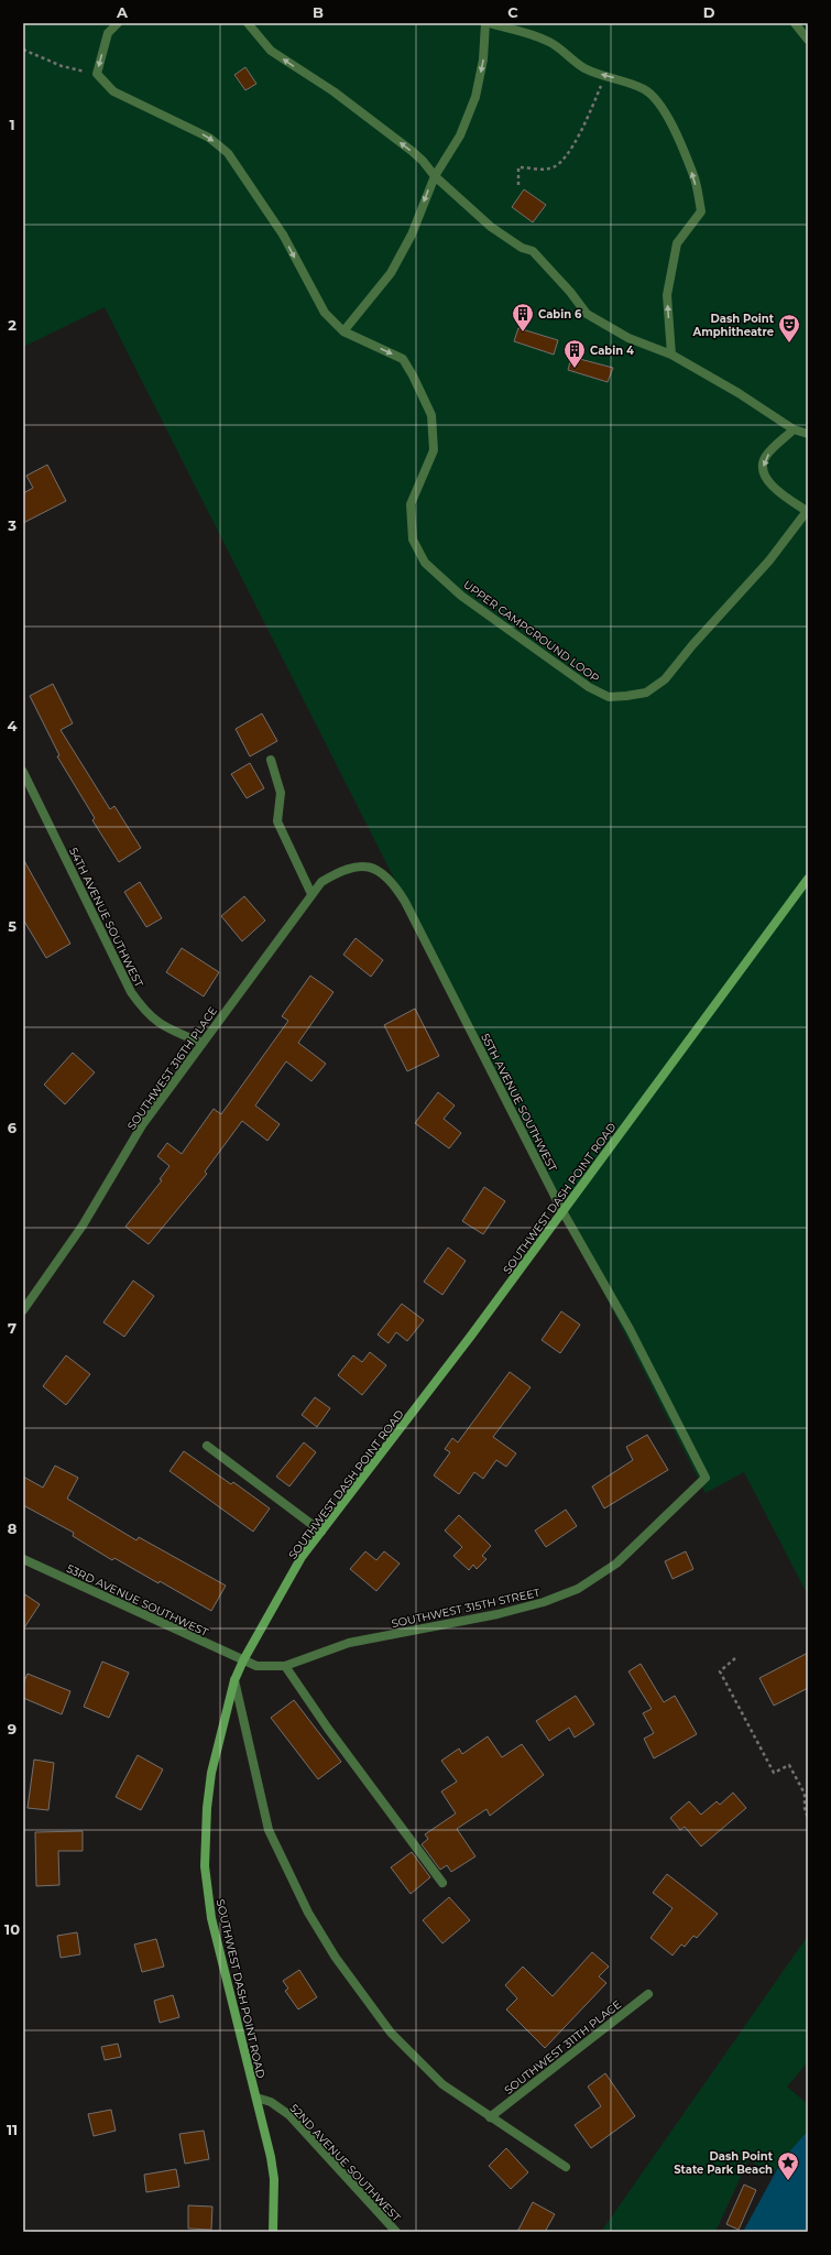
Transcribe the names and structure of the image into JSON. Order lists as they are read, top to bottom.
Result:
{
  "streets": {
    "main road": ["SOUTHWEST DASH POINT ROAD"],
    "street": [
      "UPPER CAMPGROUND LOOP",
      "54TH AVENUE SOUTHWEST",
      "SOUTHWEST 316TH PLACE",
      "55TH AVENUE SOUTHWEST",
      "53RD AVENUE SOUTHWEST",
      "SOUTHWEST 315TH STREET",
      "SOUTHWEST 311TH PLACE",
      "52ND AVENUE SOUTHWEST"
    ]
  },
  "crossings": [
    ["54TH AVENUE SOUTHWEST", "SOUTHWEST 316TH PLACE"],
    ["SOUTHWEST 316TH PLACE", "55TH AVENUE SOUTHWEST"],
    ["55TH AVENUE SOUTHWEST", "SOUTHWEST DASH POINT ROAD"],
    ["55TH AVENUE SOUTHWEST", "SOUTHWEST 315TH STREET"],
    ["SOUTHWEST DASH POINT ROAD", "53RD AVENUE SOUTHWEST"],
    ["SOUTHWEST DASH POINT ROAD", "SOUTHWEST 315TH STREET"],
    ["SOUTHWEST DASH POINT ROAD", "52ND AVENUE SOUTHWEST"],
    ["53RD AVENUE SOUTHWEST", "SOUTHWEST 315TH STREET"]
  ],
  "places": {
    "building": ["Cabin 6", "Cabin 4"],
    "theatre": ["Dash Point Amphitheatre"],
    "place": ["Dash Point State Park Beach"]
  },
  "grid": {
    "columns": [
      "A",
      "B",
      "C",
      "D"
    ],
    "rows": [
      "1",
      "2",
      "3",
      "4",
      "5",
      "6",
      "7",
      "8",
      "9",
      "10",
      "11"
    ]
  }
}
